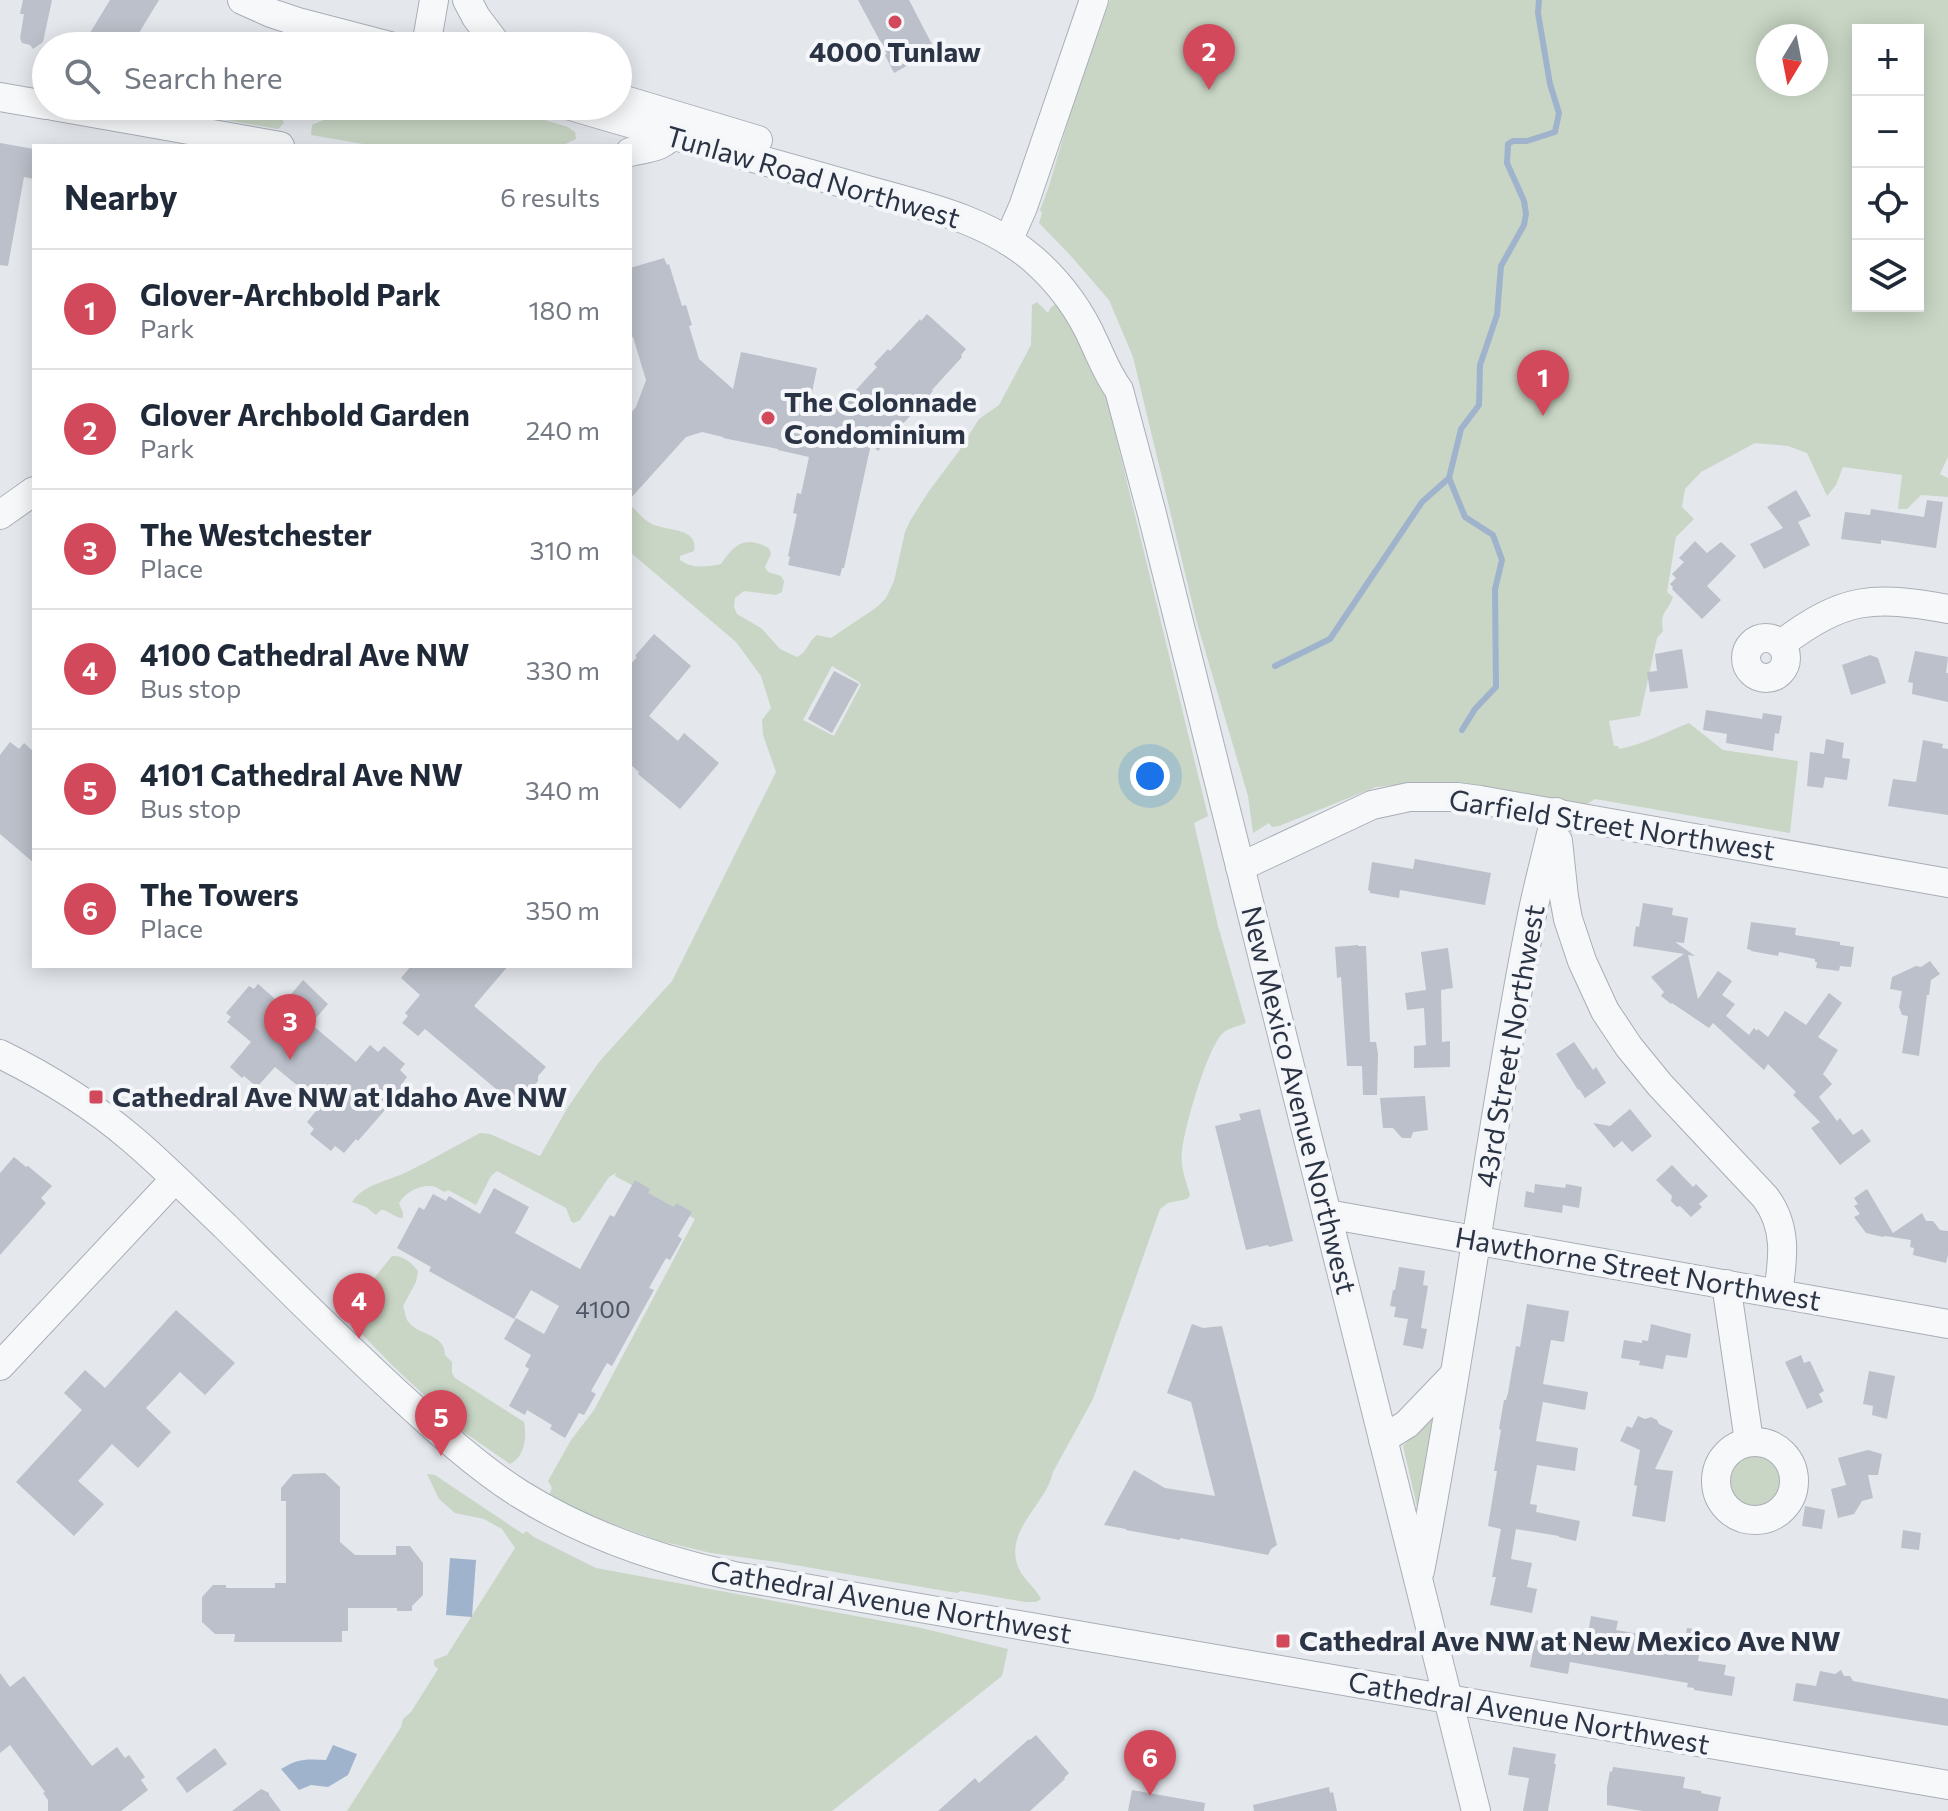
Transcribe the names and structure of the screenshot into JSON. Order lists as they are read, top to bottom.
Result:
{
  "streets": {
    "street": [
      "Tunlaw Road Northwest",
      "Garfield Street Northwest",
      "43rd Street Northwest",
      "New Mexico Avenue Northwest",
      "Hawthorne Street Northwest",
      "Cathedral Avenue Northwest"
    ]
  },
  "crossings": [
    ["Tunlaw Road Northwest", "New Mexico Avenue Northwest"],
    ["Garfield Street Northwest", "43rd Street Northwest"],
    ["Garfield Street Northwest", "New Mexico Avenue Northwest"],
    ["43rd Street Northwest", "New Mexico Avenue Northwest"],
    ["43rd Street Northwest", "Hawthorne Street Northwest"],
    ["New Mexico Avenue Northwest", "Hawthorne Street Northwest"],
    ["New Mexico Avenue Northwest", "Cathedral Avenue Northwest"]
  ],
  "places": {
    "other": ["4000 Tunlaw", "The Colonnade Condominium"],
    "transit": ["Cathedral Ave NW at Idaho Ave NW", "Cathedral Ave NW at New Mexico Ave NW"]
  },
  "house_numbers": ["4100"],
  "north": "bottom",
  "page": {
    "map_buttons": ["+", "−"],
    "pins": [
      "2",
      "1",
      "3",
      "4",
      "5",
      "6"
    ],
    "search": "Search here",
    "heading": ["Nearby", "6 results"],
    "list": [
      {
        "mark": "1",
        "name": "Glover-Archbold Park",
        "note": "Park",
        "value": "180 m"
      },
      {
        "mark": "2",
        "name": "Glover Archbold Garden",
        "note": "Park",
        "value": "240 m"
      },
      {
        "mark": "3",
        "name": "The Westchester",
        "note": "Place",
        "value": "310 m"
      },
      {
        "mark": "4",
        "name": "4100 Cathedral Ave NW",
        "note": "Bus stop",
        "value": "330 m"
      },
      {
        "mark": "5",
        "name": "4101 Cathedral Ave NW",
        "note": "Bus stop",
        "value": "340 m"
      },
      {
        "mark": "6",
        "name": "The Towers",
        "note": "Place",
        "value": "350 m"
      }
    ]
  }
}
